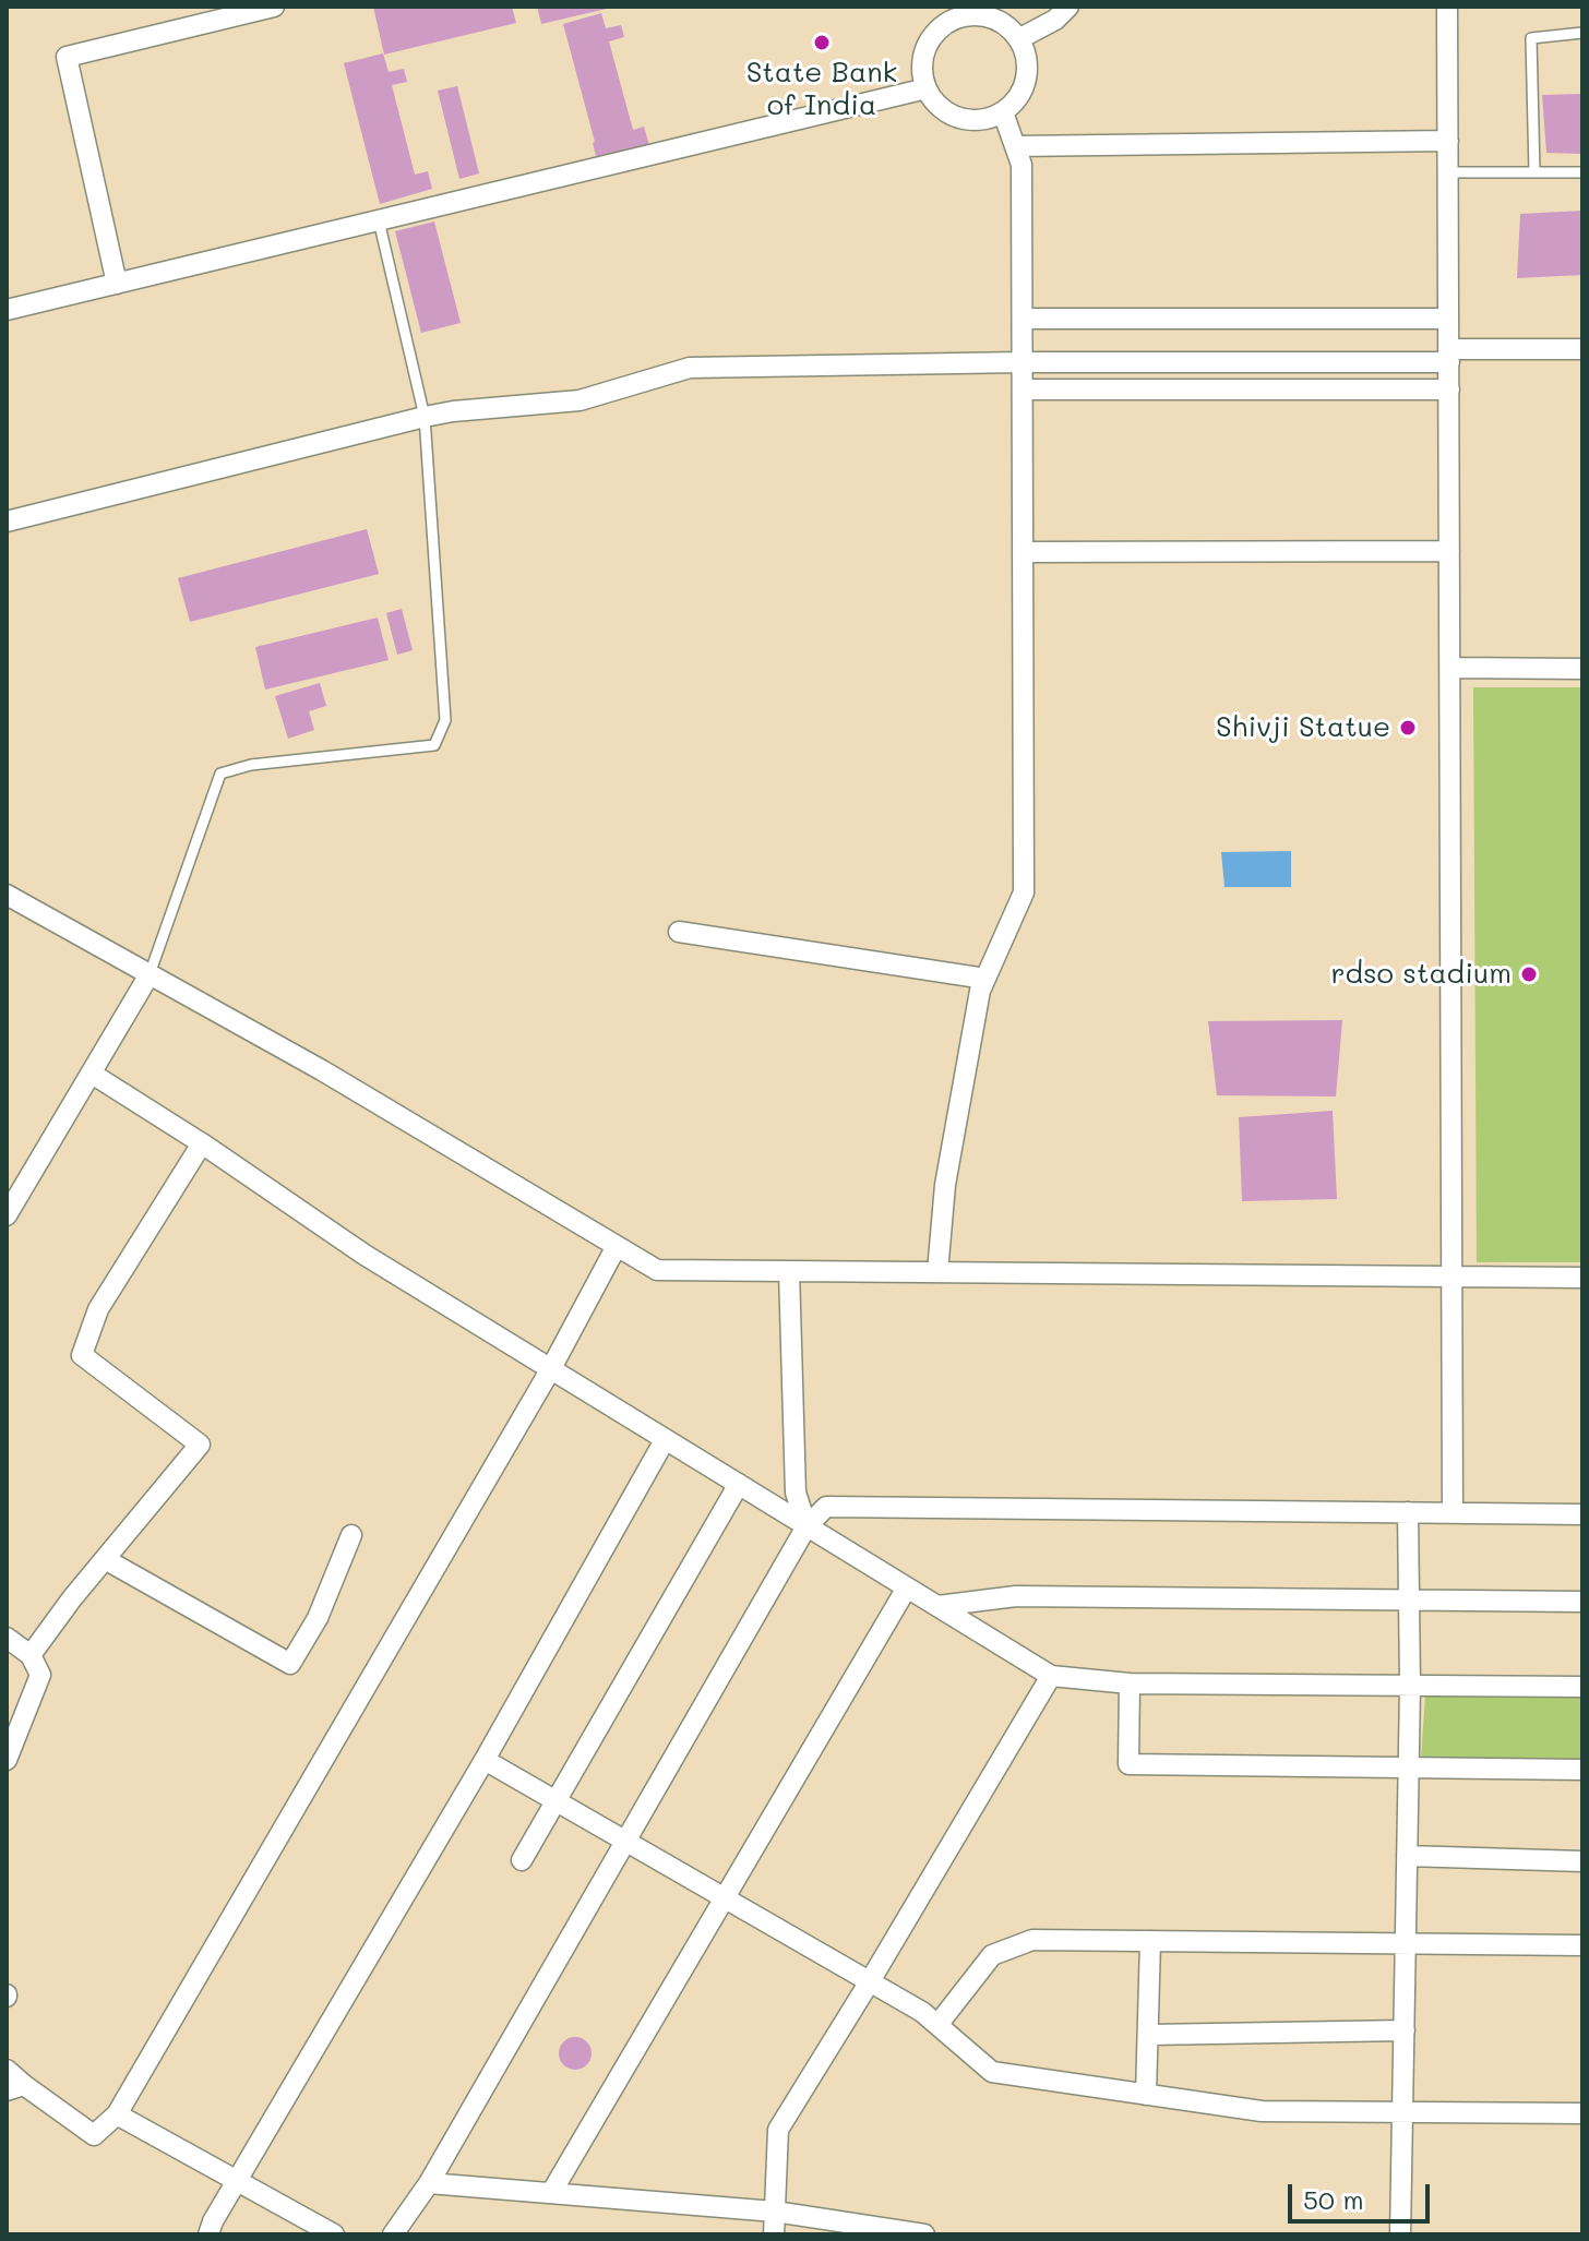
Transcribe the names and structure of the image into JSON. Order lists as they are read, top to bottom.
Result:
{
  "places": ["State Bank of India", "Shivji Statue", "rdso stadium"],
  "scale_bar": "50 m"
}
